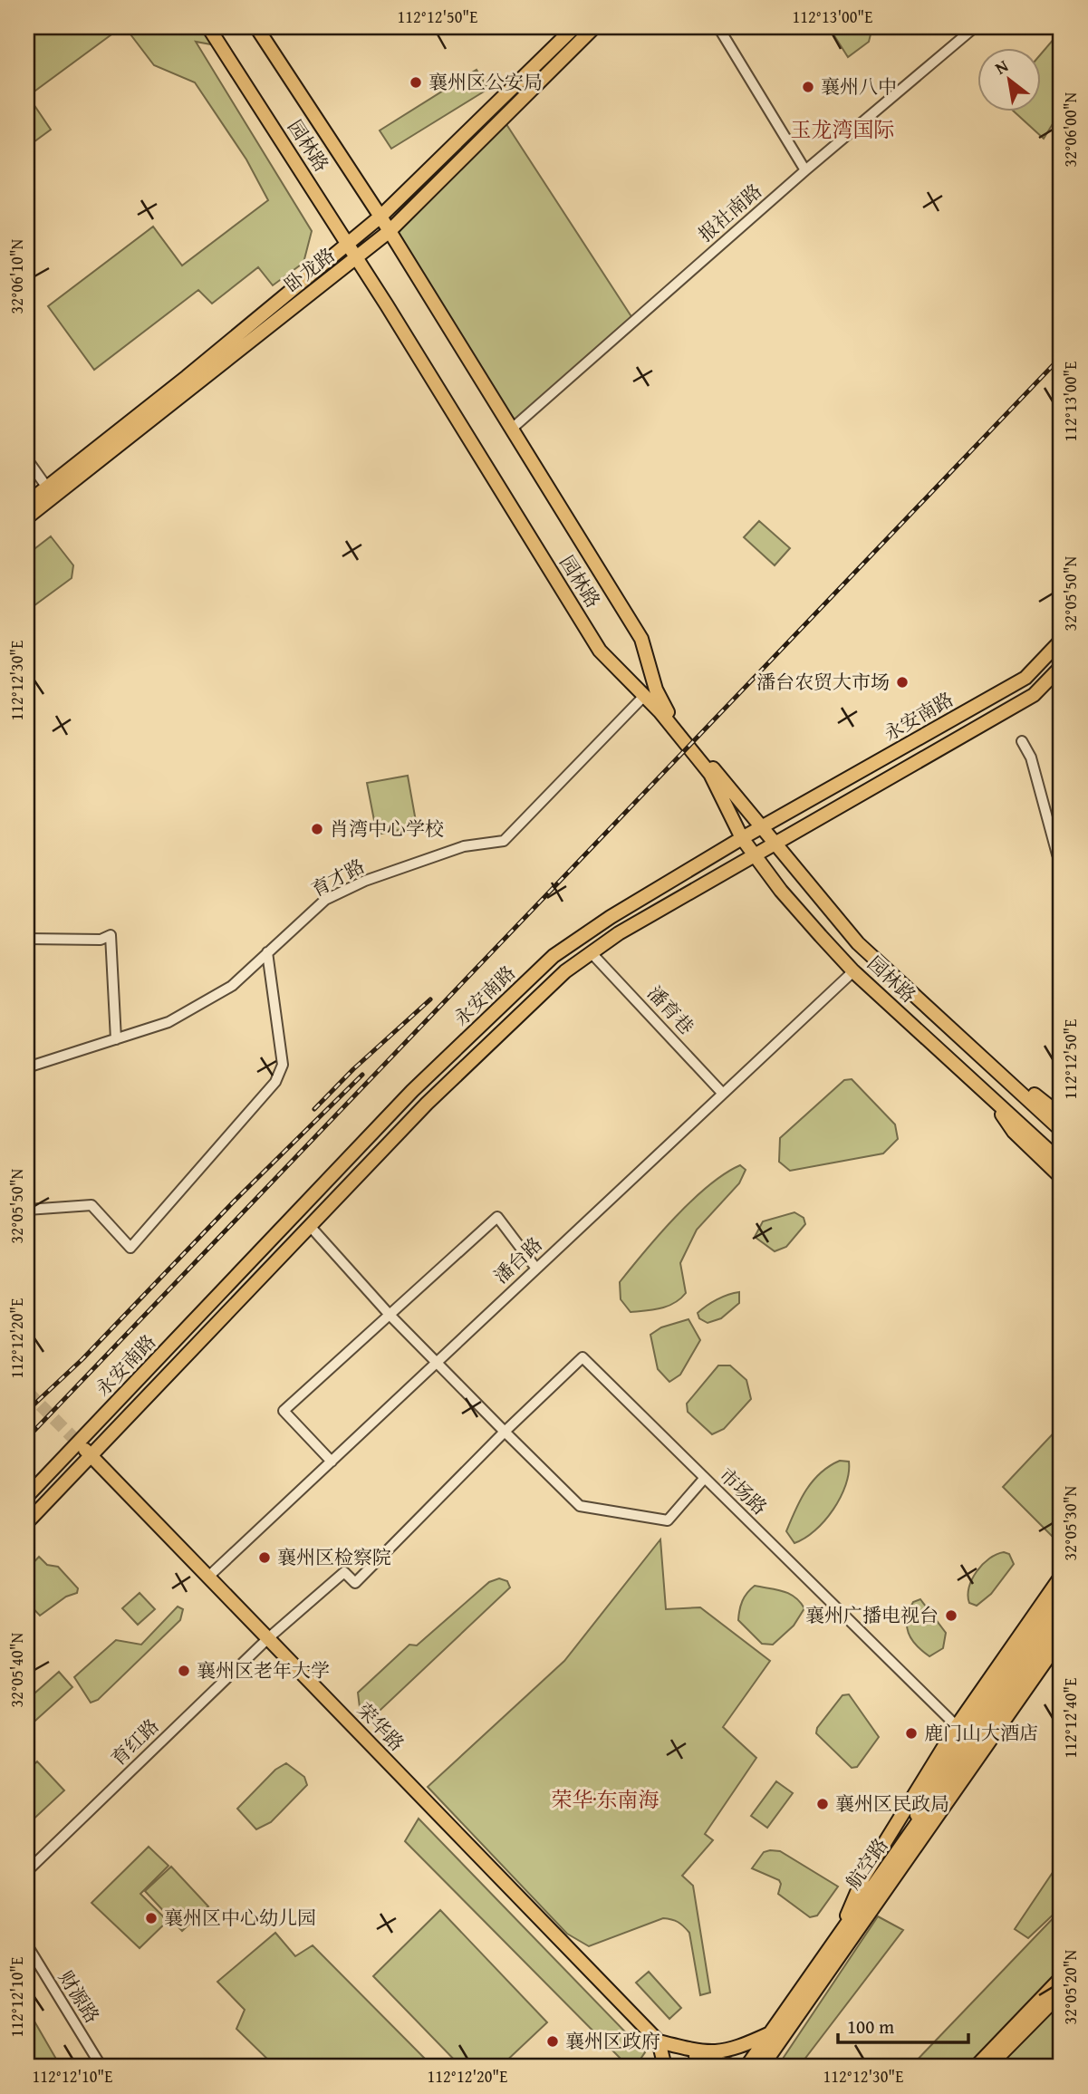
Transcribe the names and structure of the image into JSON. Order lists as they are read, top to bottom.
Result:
{
  "streets": {
    "main road": [
      "园林路",
      "卧龙路",
      "永安南路",
      "荣华路",
      "航空路"
    ],
    "street": [
      "报社南路",
      "育才路",
      "潘育巷",
      "潘台路",
      "市场路",
      "育红路",
      "财源路"
    ]
  },
  "crossings": [
    ["园林路", "报社南路"],
    ["园林路", "卧龙路"],
    ["园林路", "永安南路"],
    ["园林路", "育才路"],
    ["园林路", "潘台路"],
    ["永安南路", "潘育巷"],
    ["永安南路", "荣华路"],
    ["潘育巷", "潘台路"],
    ["潘台路", "荣华路"],
    ["市场路", "育红路"],
    ["荣华路", "育红路"]
  ],
  "districts": ["玉龙湾国际", "荣华·东南海"],
  "places": [
    "襄州区公安局",
    "襄州八中",
    "潘台农贸大市场",
    "肖湾中心学校",
    "襄州区检察院",
    "襄州广播电视台",
    "襄州区老年大学",
    "鹿门山大酒店",
    "襄州区民政局",
    "襄州区中心幼儿园",
    "襄州区政府"
  ],
  "scale_bar": "100 m",
  "north": "top left",
  "coordinates": [
    "112°12'50\"E",
    "112°13'00\"E",
    "32°06'00\"N",
    "32°06'10\"N",
    "32°05'50\"N",
    "112°12'30\"E",
    "112°12'20\"E",
    "32°05'30\"N",
    "32°05'40\"N",
    "112°12'40\"E",
    "32°05'20\"N",
    "112°12'10\"E"
  ]
}
